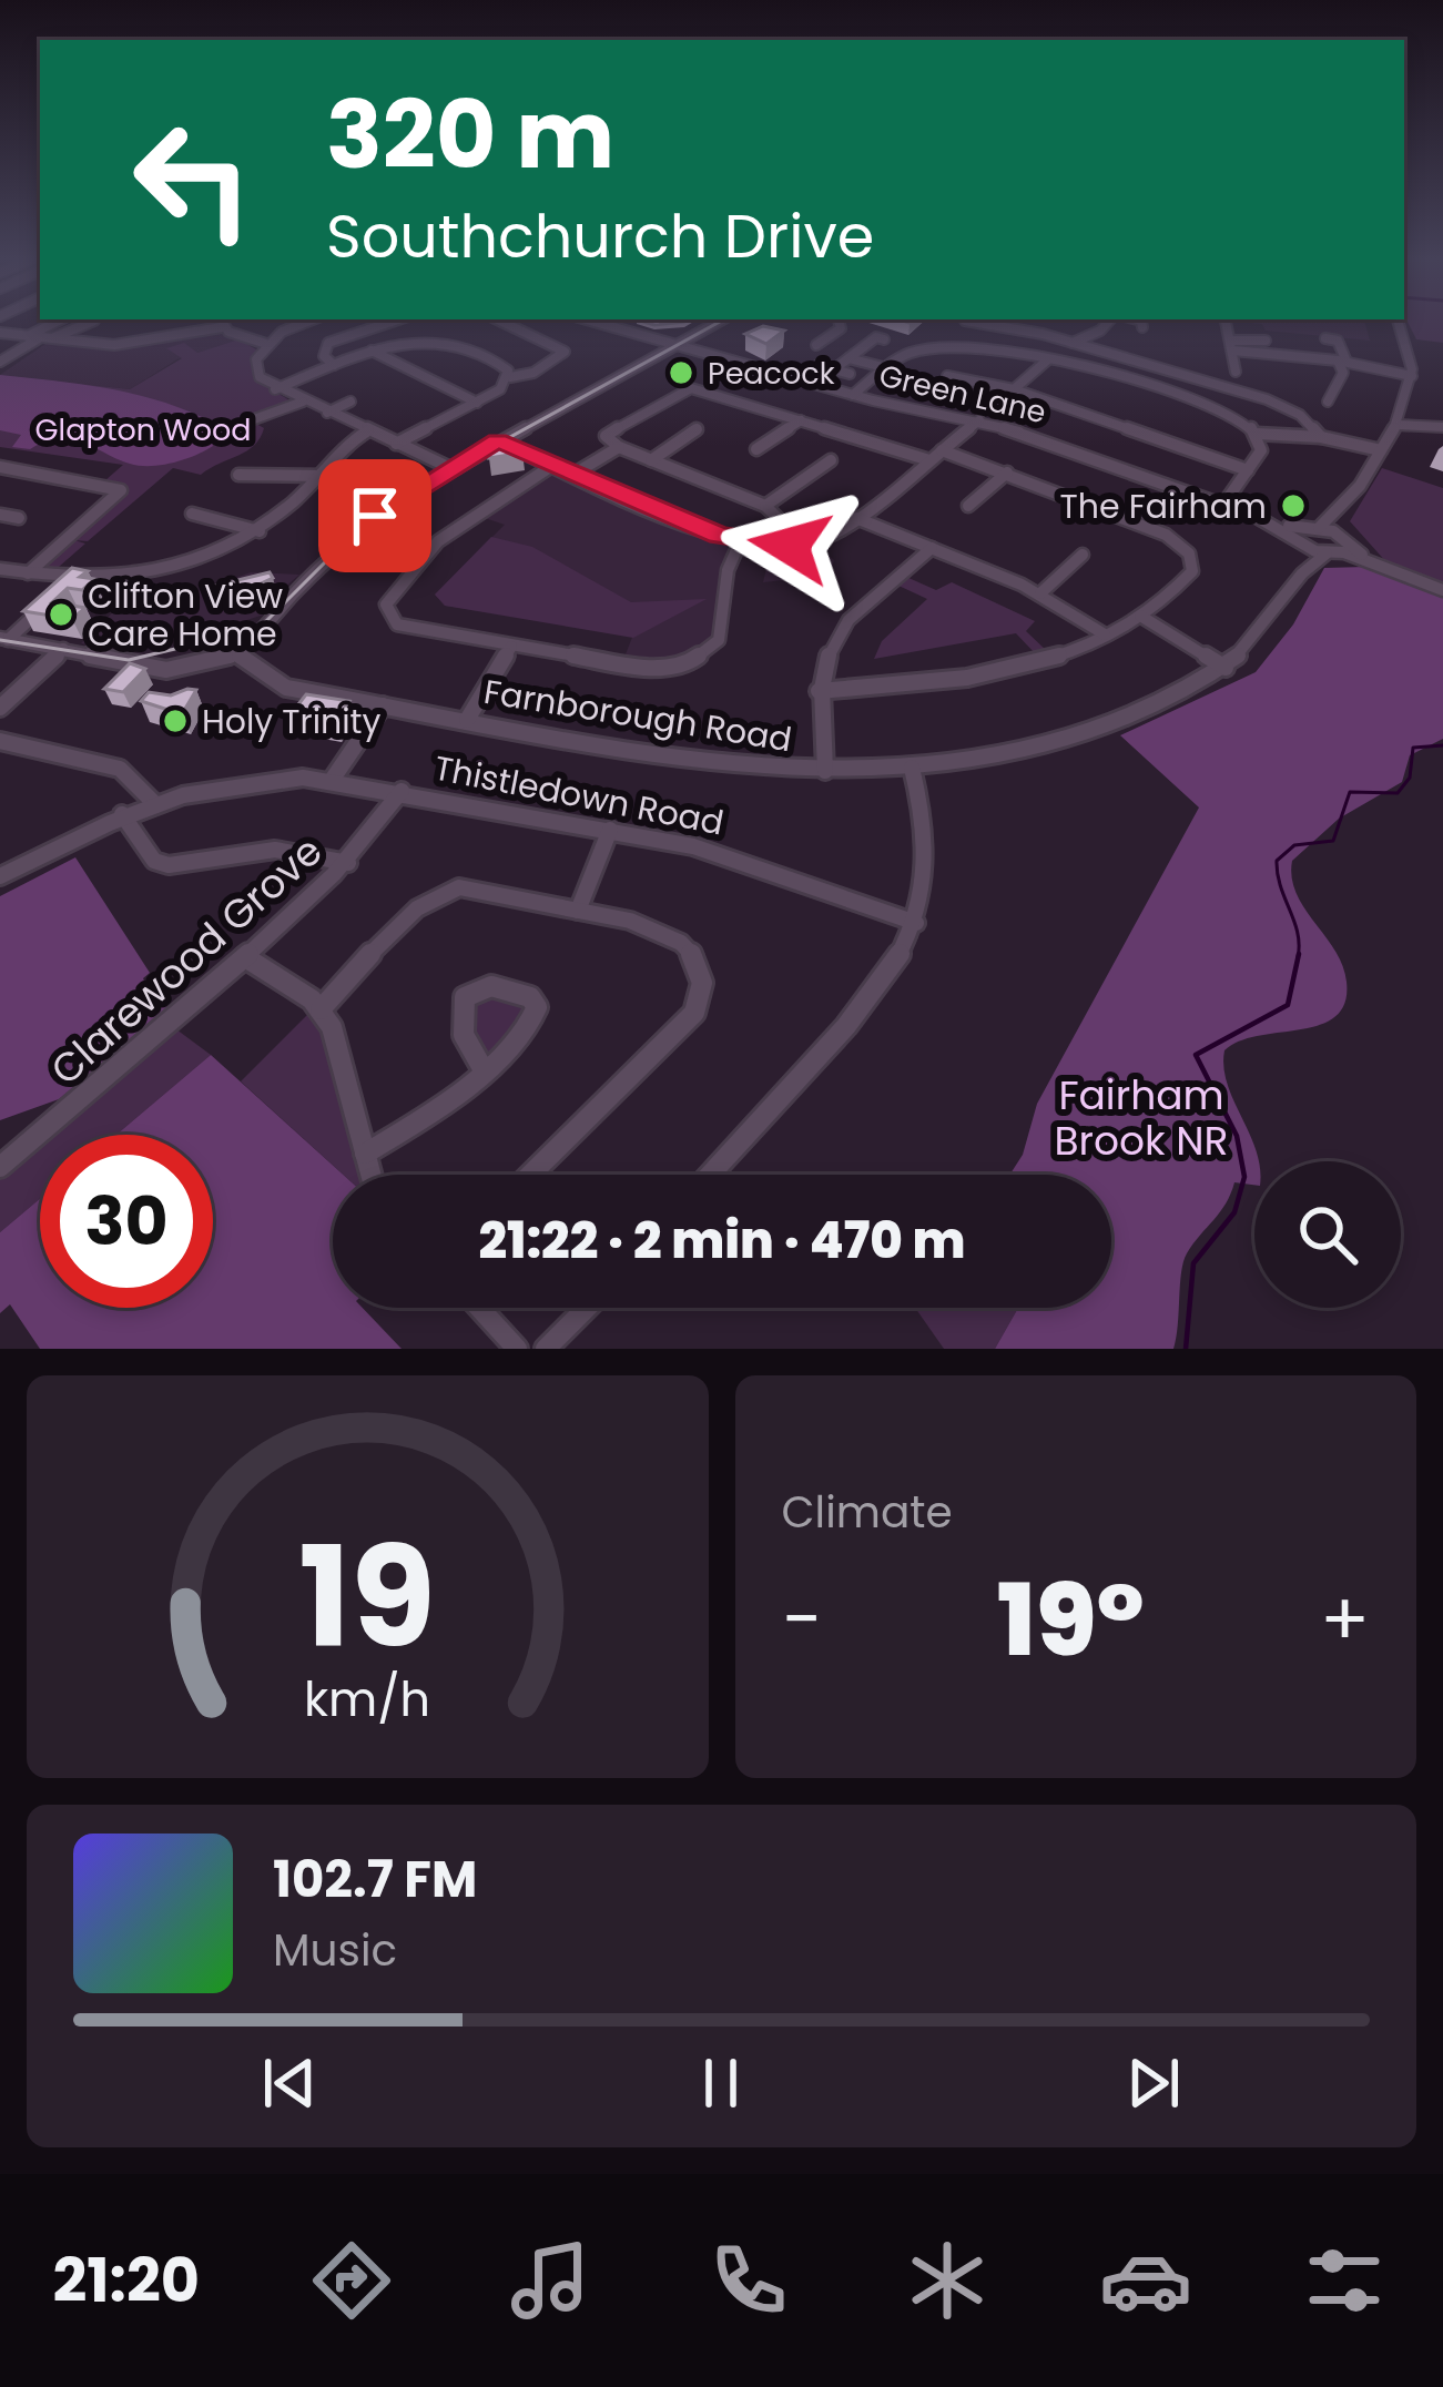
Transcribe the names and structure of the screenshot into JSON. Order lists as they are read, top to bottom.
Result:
{
  "streets": {
    "street": [
      "Green Lane",
      "Farnborough Road",
      "Thistledown Road",
      "Clarewood Grove"
    ]
  },
  "crossings": [
    ["Green Lane", "Farnborough Road"],
    ["Thistledown Road", "Clarewood Grove"]
  ],
  "parks": ["Glapton Wood", "Fairham Brook NR"],
  "places": [
    "Peacock",
    "The Fairham",
    "Clifton View Care Home",
    "Holy Trinity"
  ],
  "page": {
    "turn": ["320 m", "Southchurch Drive"],
    "limit": "30",
    "trip": "21:22 · 2 min · 470 m",
    "tile": "Climate",
    "heat": ["−", "19°", "+"],
    "song": ["102.7 FM", "Music"],
    "tabs": "21:20",
    "gauge": ["19", "km/h"]
  }
}
